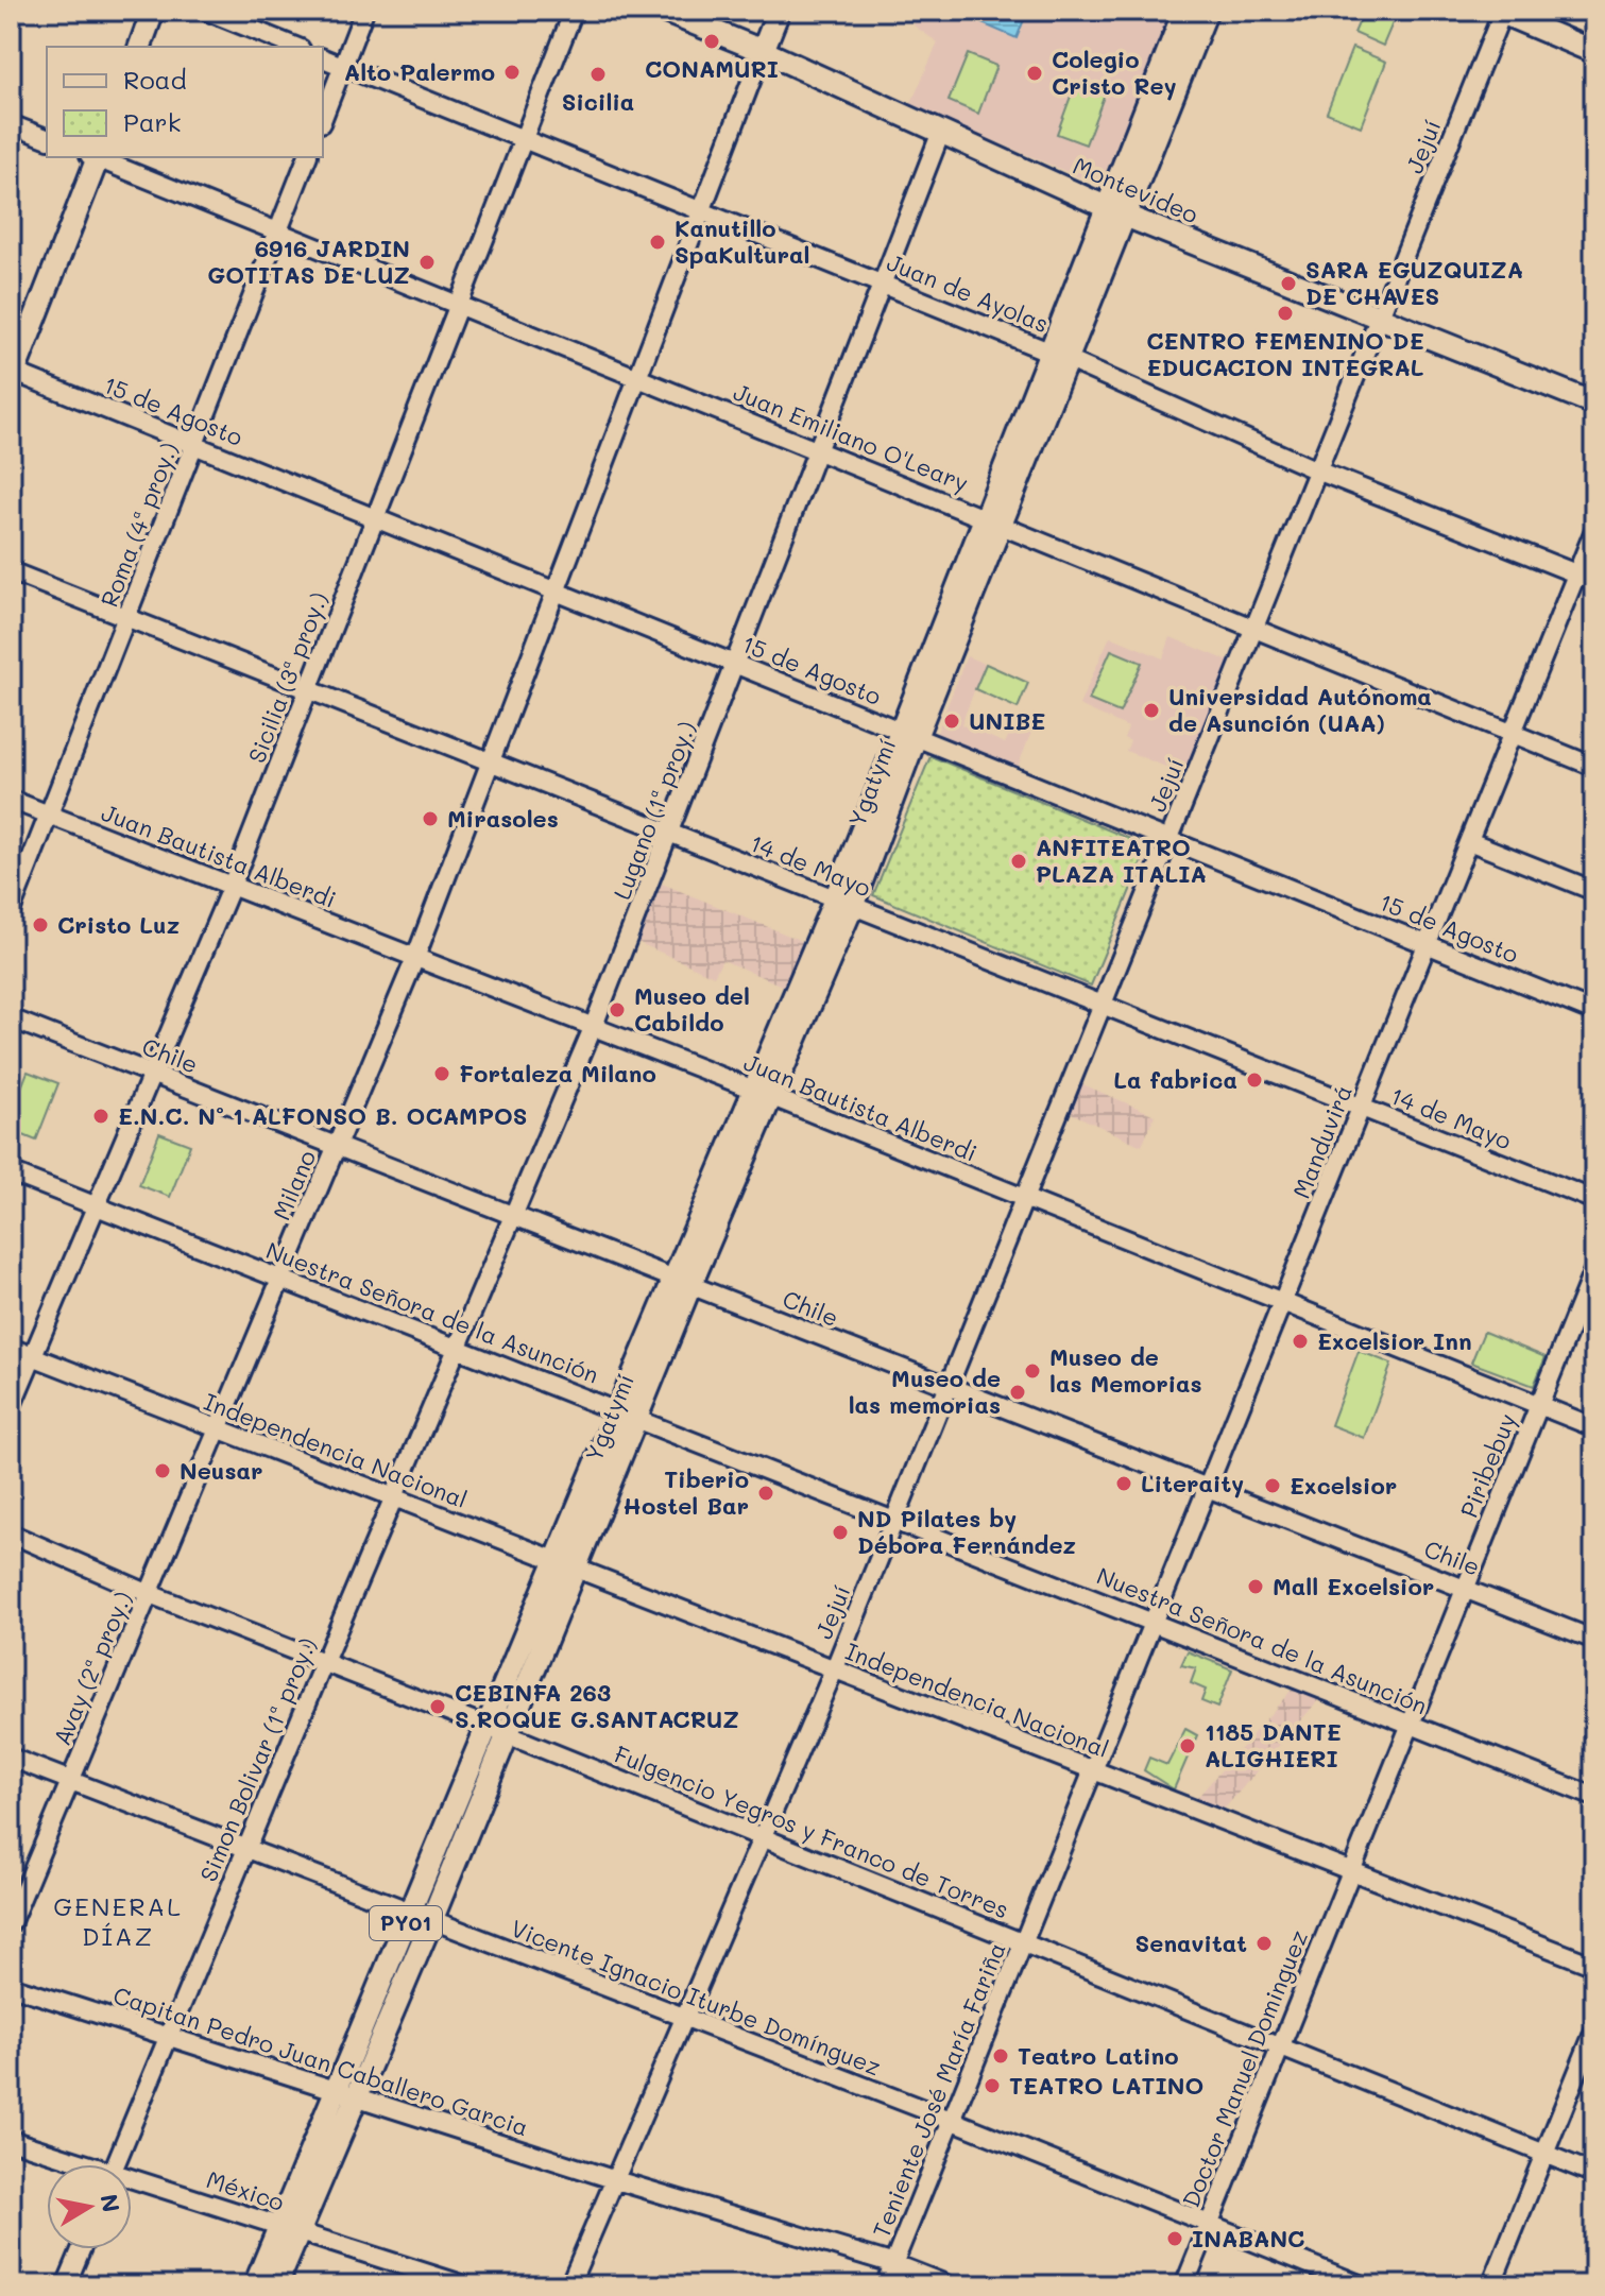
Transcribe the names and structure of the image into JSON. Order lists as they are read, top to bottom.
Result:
{
  "streets": {
    "main road": ["Montevideo", "Ygatymí", "PY01"],
    "street": [
      "Jejuí",
      "Juan de Ayolas",
      "15 de Agosto",
      "Juan Emiliano O'Leary",
      "Roma (4ª proy.)",
      "Sicilia (3ª proy.)",
      "Lugano (1ª proy.)",
      "Juan Bautista Alberdi",
      "14 de Mayo",
      "Chile",
      "Manduvirá",
      "Milano",
      "Nuestra Señora de la Asunción",
      "Independencia Nacional",
      "Piribebuy",
      "Avay (2ª proy.)",
      "Simon Bolivar (1ª proy.)",
      "Fulgencio Yegros y Franco de Torres",
      "Vicente Ignacio Iturbe Domínguez",
      "Capitan Pedro Juan Caballero Garcia",
      "Doctor Manuel Dominguez",
      "Teniente José María Fariña",
      "México"
    ]
  },
  "crossings": [
    ["Jejuí", "Montevideo"],
    ["Jejuí", "Juan de Ayolas"],
    ["Jejuí", "15 de Agosto"],
    ["Jejuí", "Juan Emiliano O'Leary"],
    ["Jejuí", "Juan Bautista Alberdi"],
    ["Jejuí", "14 de Mayo"],
    ["Jejuí", "Chile"],
    ["Jejuí", "Nuestra Señora de la Asunción"],
    ["Jejuí", "Independencia Nacional"],
    ["Jejuí", "Fulgencio Yegros y Franco de Torres"],
    ["Jejuí", "Vicente Ignacio Iturbe Domínguez"],
    ["Jejuí", "Capitan Pedro Juan Caballero Garcia"],
    ["Montevideo", "Ygatymí"],
    ["Montevideo", "Lugano (1ª proy.)"],
    ["Montevideo", "Milano"],
    ["Juan de Ayolas", "Sicilia (3ª proy.)"],
    ["Juan de Ayolas", "Ygatymí"],
    ["Juan de Ayolas", "Lugano (1ª proy.)"],
    ["Juan de Ayolas", "Manduvirá"],
    ["Juan de Ayolas", "Milano"],
    ["15 de Agosto", "Roma (4ª proy.)"],
    ["15 de Agosto", "Sicilia (3ª proy.)"],
    ["15 de Agosto", "Ygatymí"],
    ["15 de Agosto", "Lugano (1ª proy.)"],
    ["15 de Agosto", "Manduvirá"],
    ["15 de Agosto", "Milano"],
    ["Juan Emiliano O'Leary", "Roma (4ª proy.)"],
    ["Juan Emiliano O'Leary", "Sicilia (3ª proy.)"],
    ["Juan Emiliano O'Leary", "Ygatymí"],
    ["Juan Emiliano O'Leary", "Lugano (1ª proy.)"],
    ["Juan Emiliano O'Leary", "Manduvirá"],
    ["Juan Emiliano O'Leary", "Milano"],
    ["Roma (4ª proy.)", "Juan Bautista Alberdi"],
    ["Roma (4ª proy.)", "14 de Mayo"],
    ["Sicilia (3ª proy.)", "Juan Bautista Alberdi"],
    ["Sicilia (3ª proy.)", "14 de Mayo"],
    ["Sicilia (3ª proy.)", "Chile"],
    ["Sicilia (3ª proy.)", "Nuestra Señora de la Asunción"],
    ["Sicilia (3ª proy.)", "Independencia Nacional"],
    ["Ygatymí", "Juan Bautista Alberdi"],
    ["Ygatymí", "14 de Mayo"],
    ["Ygatymí", "Chile"],
    ["Ygatymí", "Nuestra Señora de la Asunción"],
    ["Ygatymí", "Independencia Nacional"],
    ["Ygatymí", "PY01"],
    ["Lugano (1ª proy.)", "Juan Bautista Alberdi"],
    ["Lugano (1ª proy.)", "14 de Mayo"],
    ["Lugano (1ª proy.)", "Chile"],
    ["Lugano (1ª proy.)", "Nuestra Señora de la Asunción"],
    ["Lugano (1ª proy.)", "Independencia Nacional"],
    ["Lugano (1ª proy.)", "Simon Bolivar (1ª proy.)"],
    ["Juan Bautista Alberdi", "Manduvirá"],
    ["Juan Bautista Alberdi", "Milano"],
    ["Juan Bautista Alberdi", "Piribebuy"],
    ["14 de Mayo", "Manduvirá"],
    ["14 de Mayo", "Milano"],
    ["Chile", "Manduvirá"],
    ["Chile", "Milano"],
    ["Chile", "Piribebuy"],
    ["Manduvirá", "Nuestra Señora de la Asunción"],
    ["Manduvirá", "Independencia Nacional"],
    ["Manduvirá", "Teniente José María Fariña"],
    ["Milano", "Nuestra Señora de la Asunción"],
    ["Milano", "Independencia Nacional"],
    ["Milano", "Avay (2ª proy.)"],
    ["Nuestra Señora de la Asunción", "Piribebuy"],
    ["Independencia Nacional", "Piribebuy"],
    ["Independencia Nacional", "Avay (2ª proy.)"],
    ["Independencia Nacional", "Simon Bolivar (1ª proy.)"],
    ["Independencia Nacional", "PY01"],
    ["Independencia Nacional", "Doctor Manuel Dominguez"],
    ["Independencia Nacional", "Teniente José María Fariña"],
    ["Piribebuy", "Doctor Manuel Dominguez"],
    ["Avay (2ª proy.)", "Fulgencio Yegros y Franco de Torres"],
    ["Avay (2ª proy.)", "Vicente Ignacio Iturbe Domínguez"],
    ["Simon Bolivar (1ª proy.)", "Fulgencio Yegros y Franco de Torres"],
    ["Simon Bolivar (1ª proy.)", "Vicente Ignacio Iturbe Domínguez"],
    ["Simon Bolivar (1ª proy.)", "Capitan Pedro Juan Caballero Garcia"],
    ["Fulgencio Yegros y Franco de Torres", "PY01"],
    ["Fulgencio Yegros y Franco de Torres", "Doctor Manuel Dominguez"],
    ["Fulgencio Yegros y Franco de Torres", "Teniente José María Fariña"],
    ["PY01", "Vicente Ignacio Iturbe Domínguez"],
    ["PY01", "Capitan Pedro Juan Caballero Garcia"],
    ["PY01", "México"],
    ["Vicente Ignacio Iturbe Domínguez", "Doctor Manuel Dominguez"],
    ["Vicente Ignacio Iturbe Domínguez", "Teniente José María Fariña"],
    ["Capitan Pedro Juan Caballero Garcia", "Teniente José María Fariña"]
  ],
  "districts": ["GENERAL DÍAZ"],
  "places": [
    "CONAMURI",
    "Alto Palermo",
    "Colegio Cristo Rey",
    "Sicilia",
    "Kanutillo SpaKultural",
    "6916 JARDIN GOTITAS DE LUZ",
    "SARA EGUZQUIZA DE CHAVES",
    "CENTRO FEMENINO DE EDUCACION INTEGRAL",
    "Universidad Autónoma de Asunción (UAA)",
    "UNIBE",
    "Mirasoles",
    "ANFITEATRO PLAZA ITALIA",
    "Cristo Luz",
    "Museo del Cabildo",
    "Fortaleza Milano",
    "La fabrica",
    "E.N.C. Nº 1 ALFONSO B. OCAMPOS",
    "Excelsior Inn",
    "Museo de las Memorias",
    "Museo de las memorias",
    "Neusar",
    "Literaity",
    "Excelsior",
    "Tiberio Hostel Bar",
    "ND Pilates by Débora Fernández",
    "Mall Excelsior",
    "CEBINFA 263 S.ROQUE G.SANTACRUZ",
    "1185 DANTE ALIGHIERI",
    "Senavitat",
    "Teatro Latino",
    "TEATRO LATINO",
    "INABANC"
  ],
  "legend": ["Road", "Park"],
  "north": "right"
}
